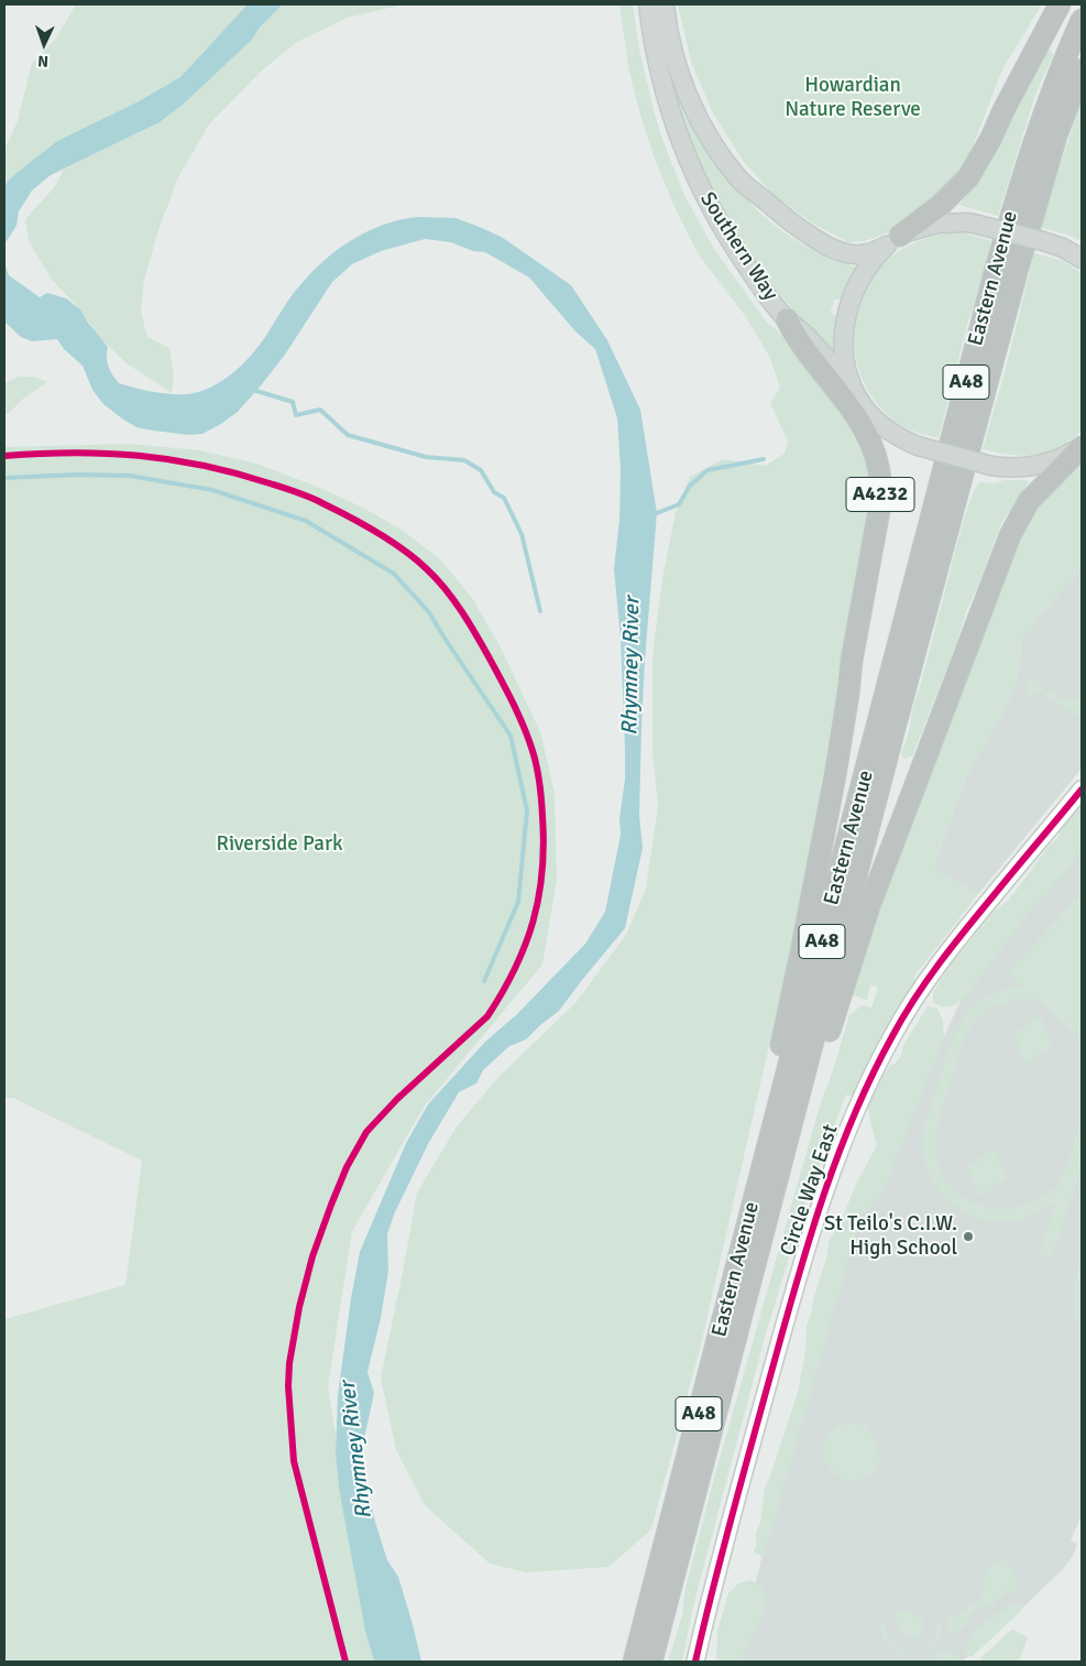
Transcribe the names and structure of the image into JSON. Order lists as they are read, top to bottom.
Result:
{
  "streets": {
    "highway": ["Eastern Avenue", "A48", "A4232"],
    "main road": ["Southern Way"],
    "street": ["Circle Way East"]
  },
  "crossings": [
    ["Southern Way", "A48"],
    ["Southern Way", "A4232"],
    ["Eastern Avenue", "A48"],
    ["A48", "A4232"]
  ],
  "water": ["Rhymney River"],
  "parks": ["Howardian Nature Reserve", "Riverside Park"],
  "places": ["St Teilo's C.I.W. High School"],
  "north": "bottom"
}
